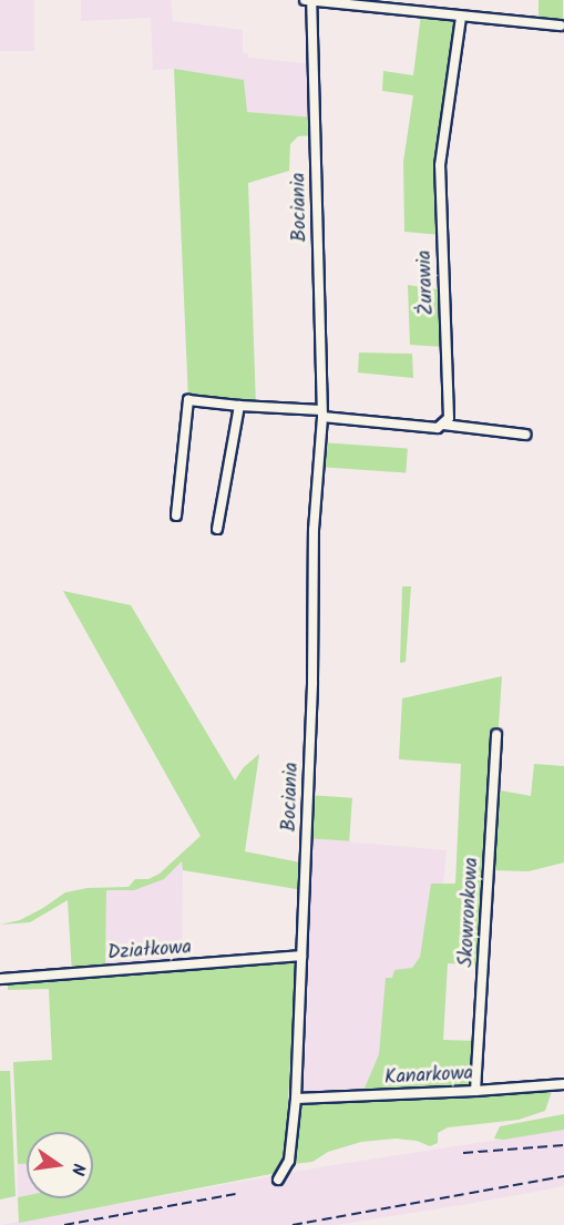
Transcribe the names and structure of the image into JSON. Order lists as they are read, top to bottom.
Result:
{
  "streets": {
    "street": [
      "Bociania",
      "Żurawia",
      "Skowronkowa",
      "Działkowa",
      "Kanarkowa"
    ]
  },
  "crossings": [
    ["Bociania", "Działkowa"],
    ["Bociania", "Kanarkowa"],
    ["Skowronkowa", "Kanarkowa"]
  ],
  "north": "right"
}
